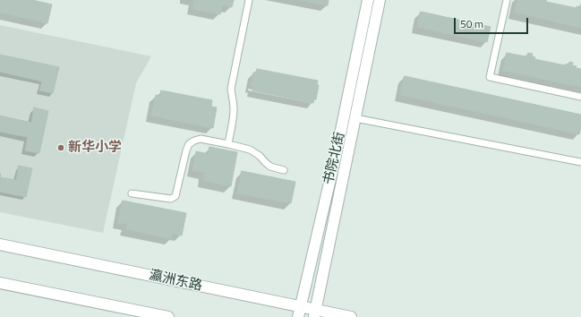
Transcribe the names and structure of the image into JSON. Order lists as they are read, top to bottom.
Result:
{
  "streets": {
    "street": ["书院北街", "瀛洲东路"]
  },
  "crossings": [
    ["书院北街", "瀛洲东路"]
  ],
  "places": ["新华小学"],
  "scale_bar": "50 m"
}
